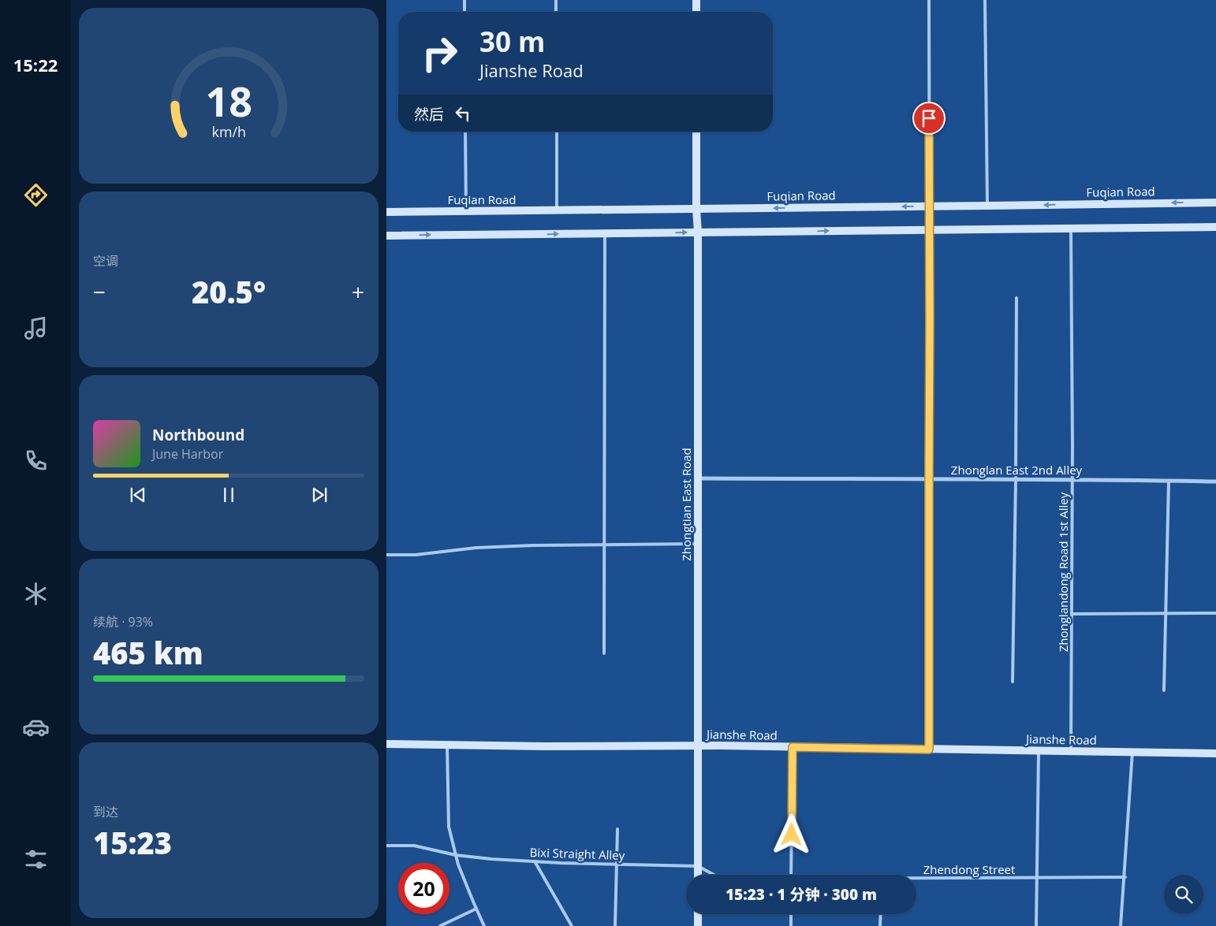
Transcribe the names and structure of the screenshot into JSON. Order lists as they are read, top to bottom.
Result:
{
  "streets": {
    "street": [
      "Fuqian Road",
      "Zhonglan East 2nd Alley",
      "Zhongtian East Road",
      "Jianshe Road"
    ],
    "lane": ["Zhonglandong Road 1st Alley", "Bixi Straight Alley", "Zhendong Street"]
  },
  "crossings": [
    ["Fuqian Road", "Zhongtian East Road"],
    ["Zhonglan East 2nd Alley", "Zhongtian East Road"],
    ["Zhonglan East 2nd Alley", "Zhonglandong Road 1st Alley"],
    ["Zhongtian East Road", "Jianshe Road"],
    ["Zhongtian East Road", "Bixi Straight Alley"],
    ["Zhongtian East Road", "Zhendong Street"],
    ["Zhonglandong Road 1st Alley", "Jianshe Road"],
    ["Bixi Straight Alley", "Zhendong Street"]
  ],
  "page": {
    "tabs": "15:22",
    "turn": ["30 m", "Jianshe Road"],
    "then": "然后",
    "tile": [
      "空调",
      ["续航 · 93%", "465 km"],
      ["到达", "15:23"]
    ],
    "heat": ["−", "20.5°", "+"],
    "song": ["Northbound", "June Harbor"],
    "limit": "20",
    "trip": "15:23 · 1 分钟 · 300 m",
    "gauge": ["18", "km/h"]
  }
}
